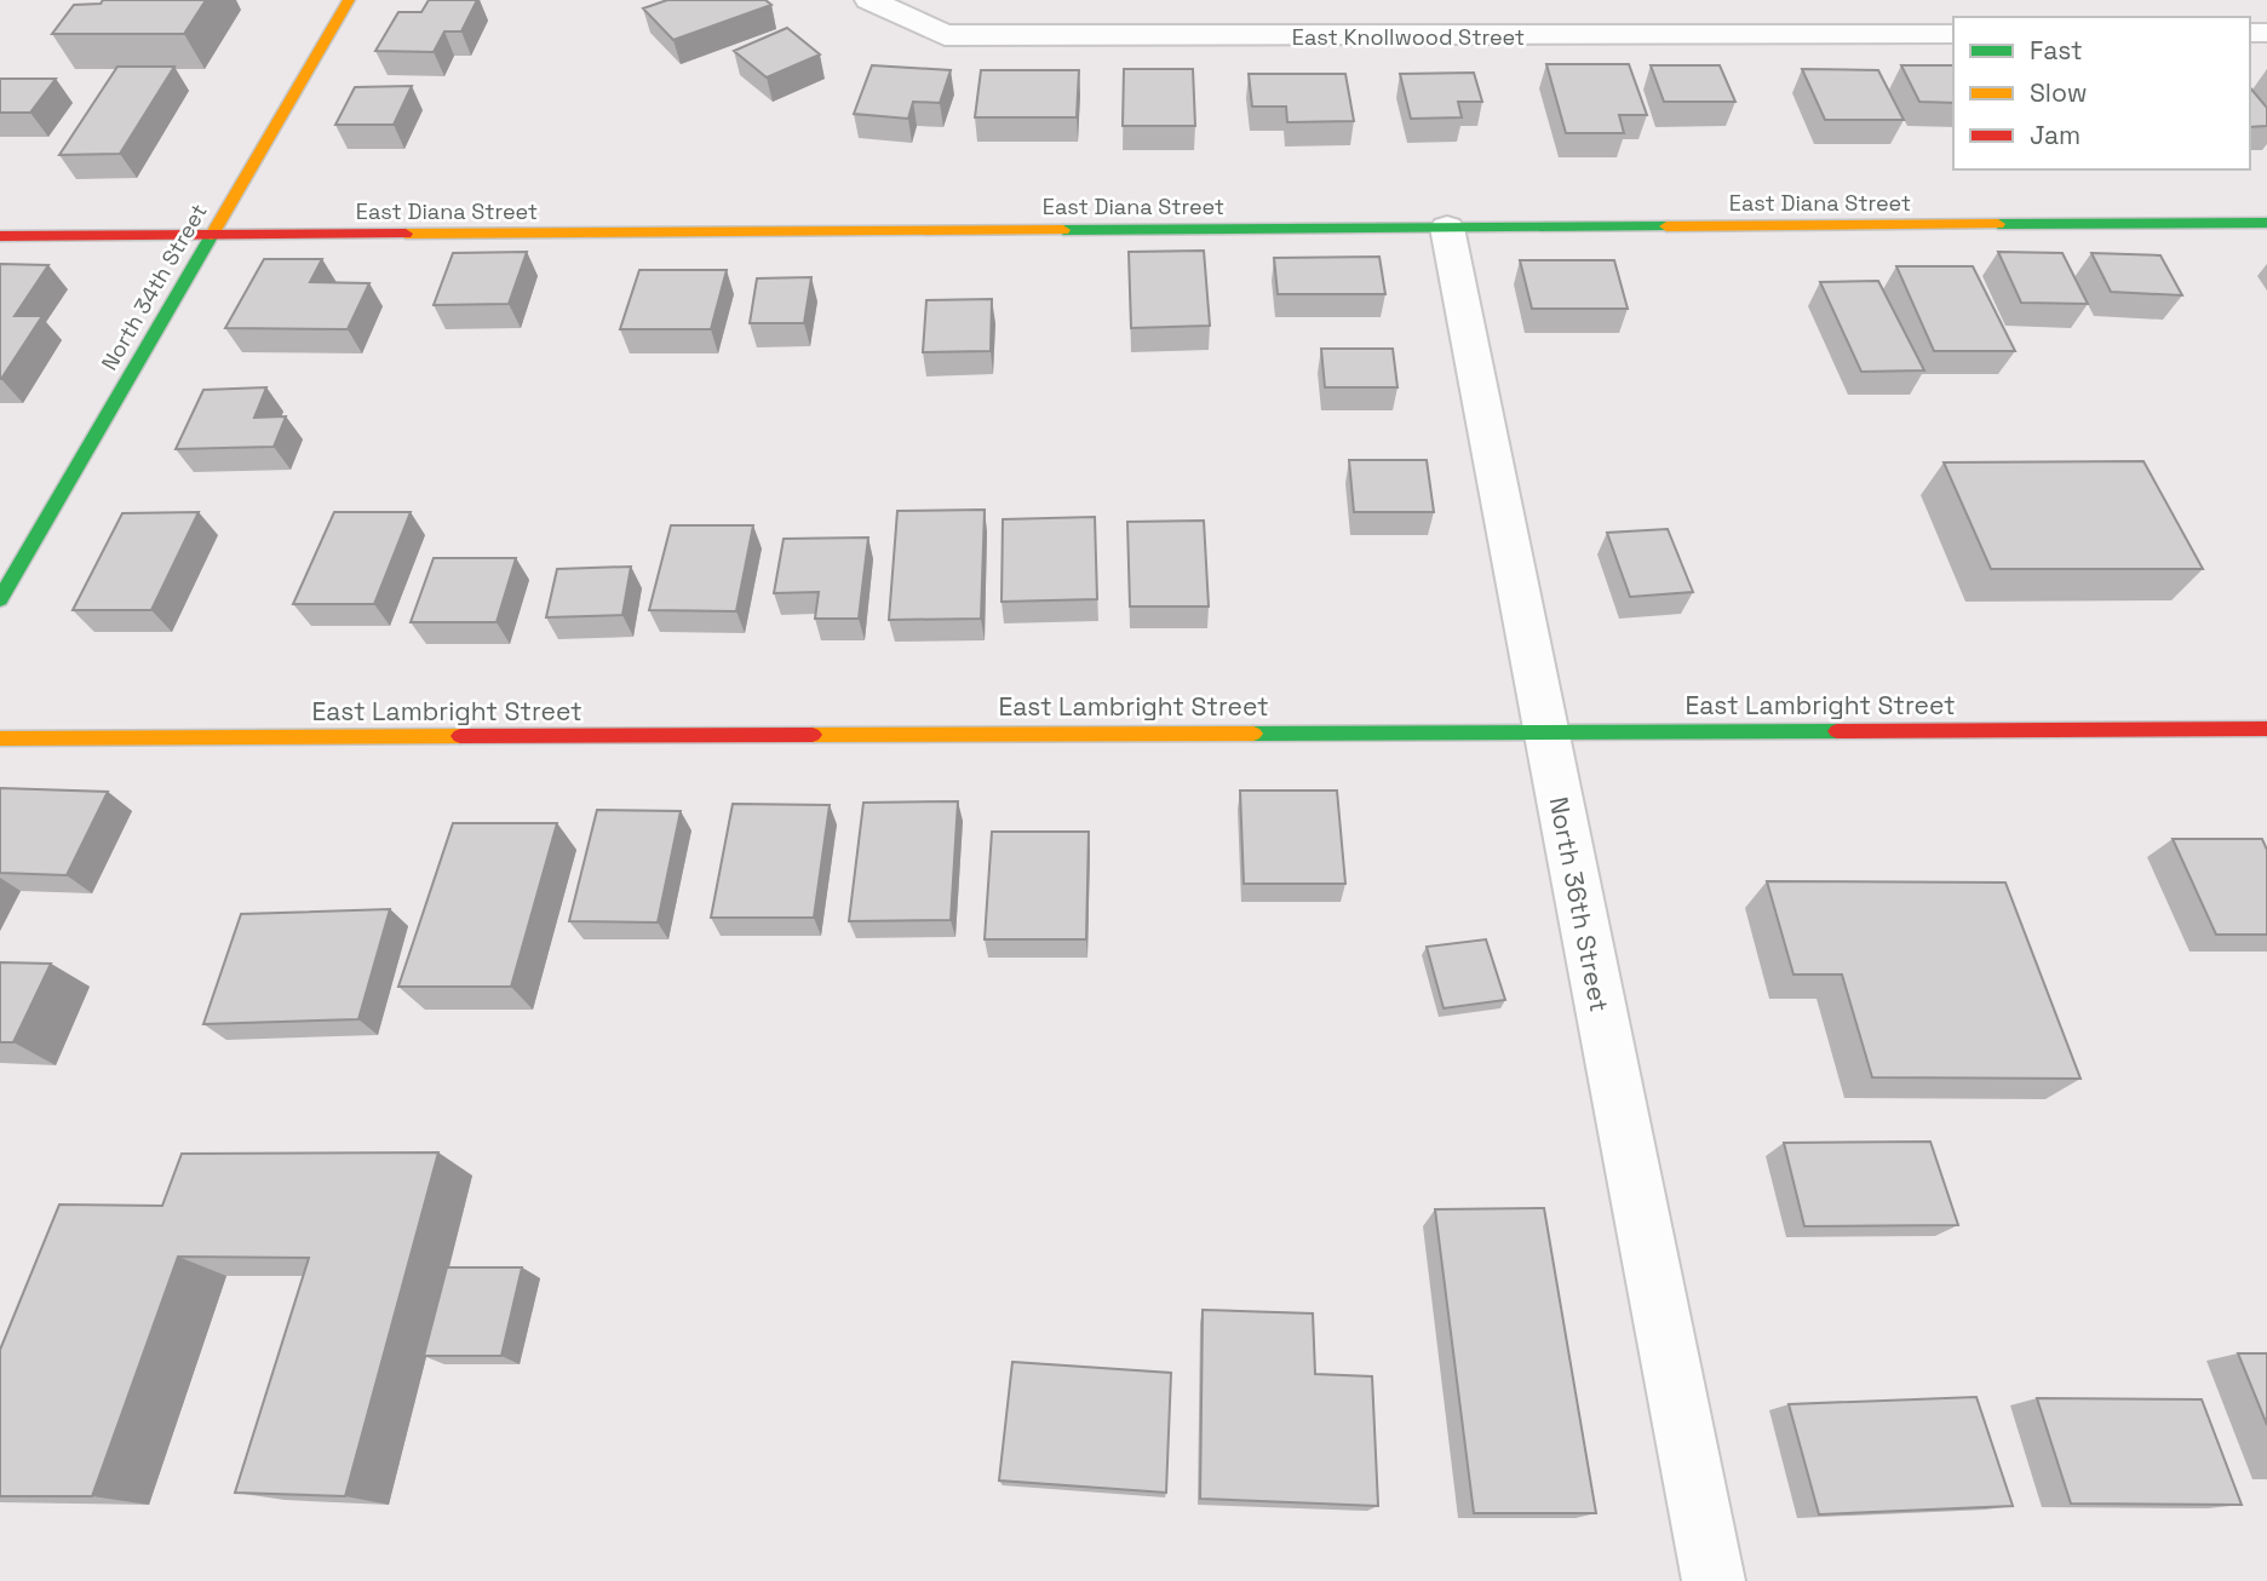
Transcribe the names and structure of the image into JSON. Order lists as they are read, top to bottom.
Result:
{
  "streets": {
    "street": [
      "East Knollwood Street",
      "East Diana Street",
      "North 34th Street",
      "East Lambright Street",
      "North 36th Street"
    ]
  },
  "crossings": [
    ["East Diana Street", "North 34th Street"],
    ["East Diana Street", "North 36th Street"],
    ["East Lambright Street", "North 36th Street"]
  ],
  "legend": ["Fast", "Slow", "Jam"]
}
